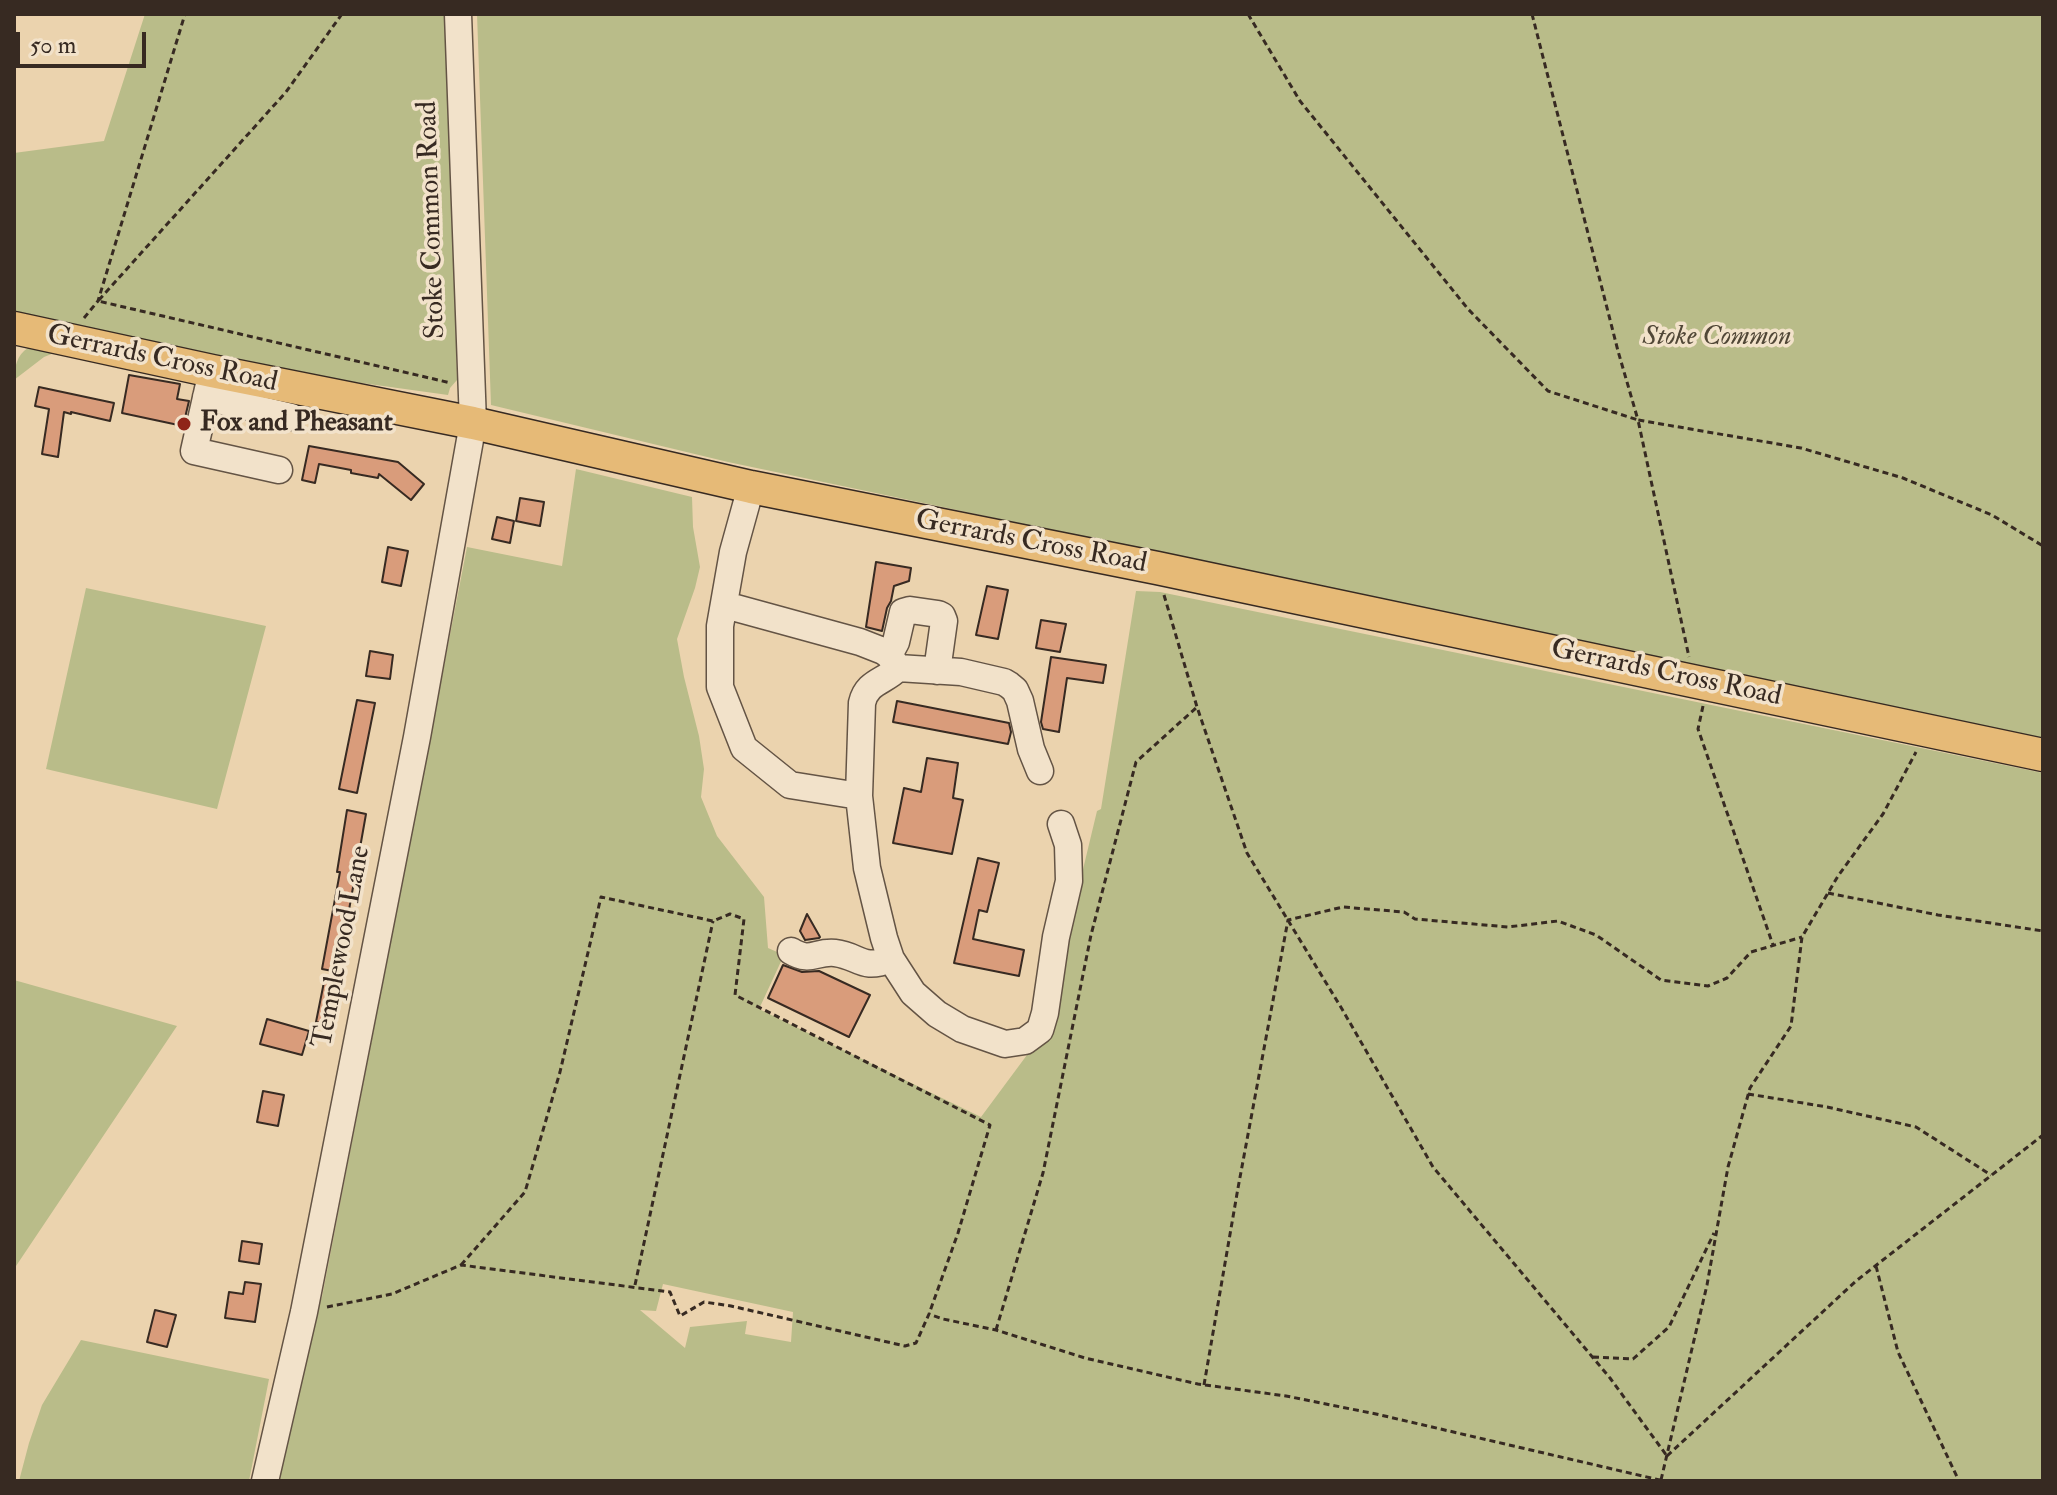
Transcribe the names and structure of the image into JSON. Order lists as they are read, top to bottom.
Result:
{
  "streets": {
    "main road": ["Gerrards Cross Road"],
    "street": ["Stoke Common Road", "Templewood Lane"]
  },
  "crossings": [
    ["Stoke Common Road", "Gerrards Cross Road"],
    ["Stoke Common Road", "Templewood Lane"],
    ["Gerrards Cross Road", "Templewood Lane"]
  ],
  "parks": ["Stoke Common"],
  "places": ["Fox and Pheasant"],
  "scale_bar": "50 m"
}
